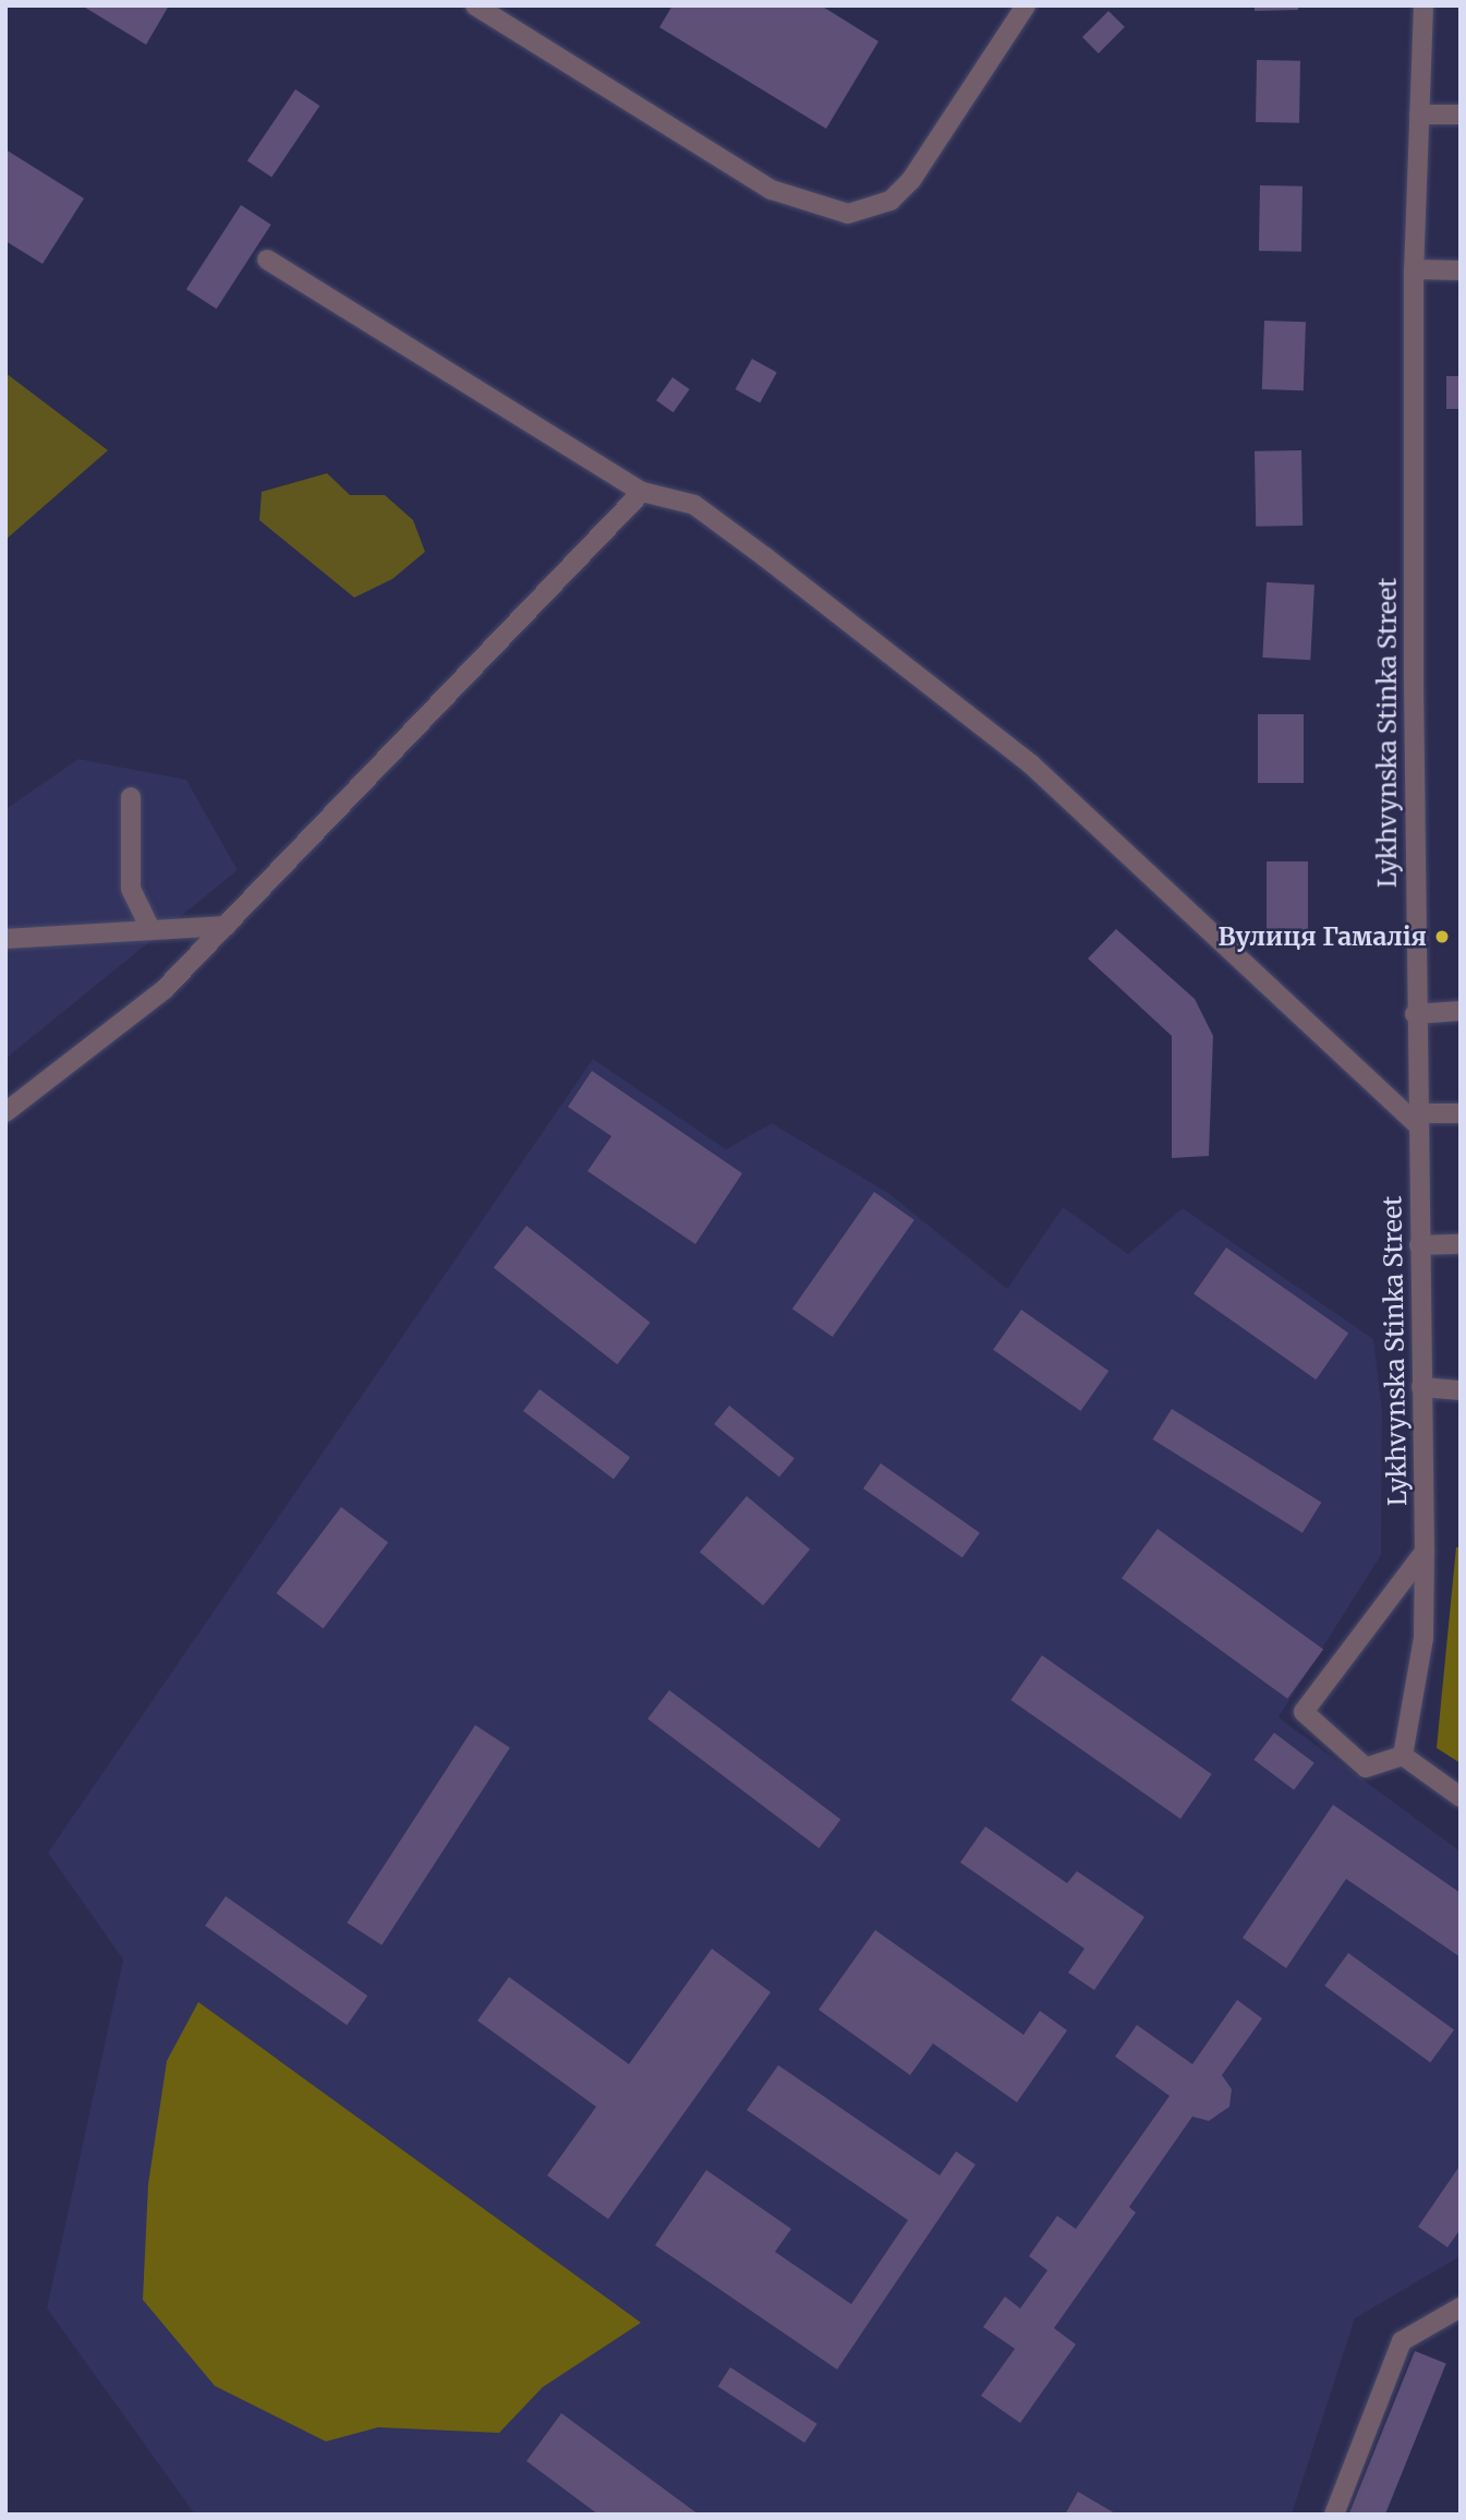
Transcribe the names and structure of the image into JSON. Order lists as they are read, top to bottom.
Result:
{
  "streets": {
    "street": ["Lykhvynska Stinka Street"]
  },
  "places": ["Вулиця Гамалія"]
}
